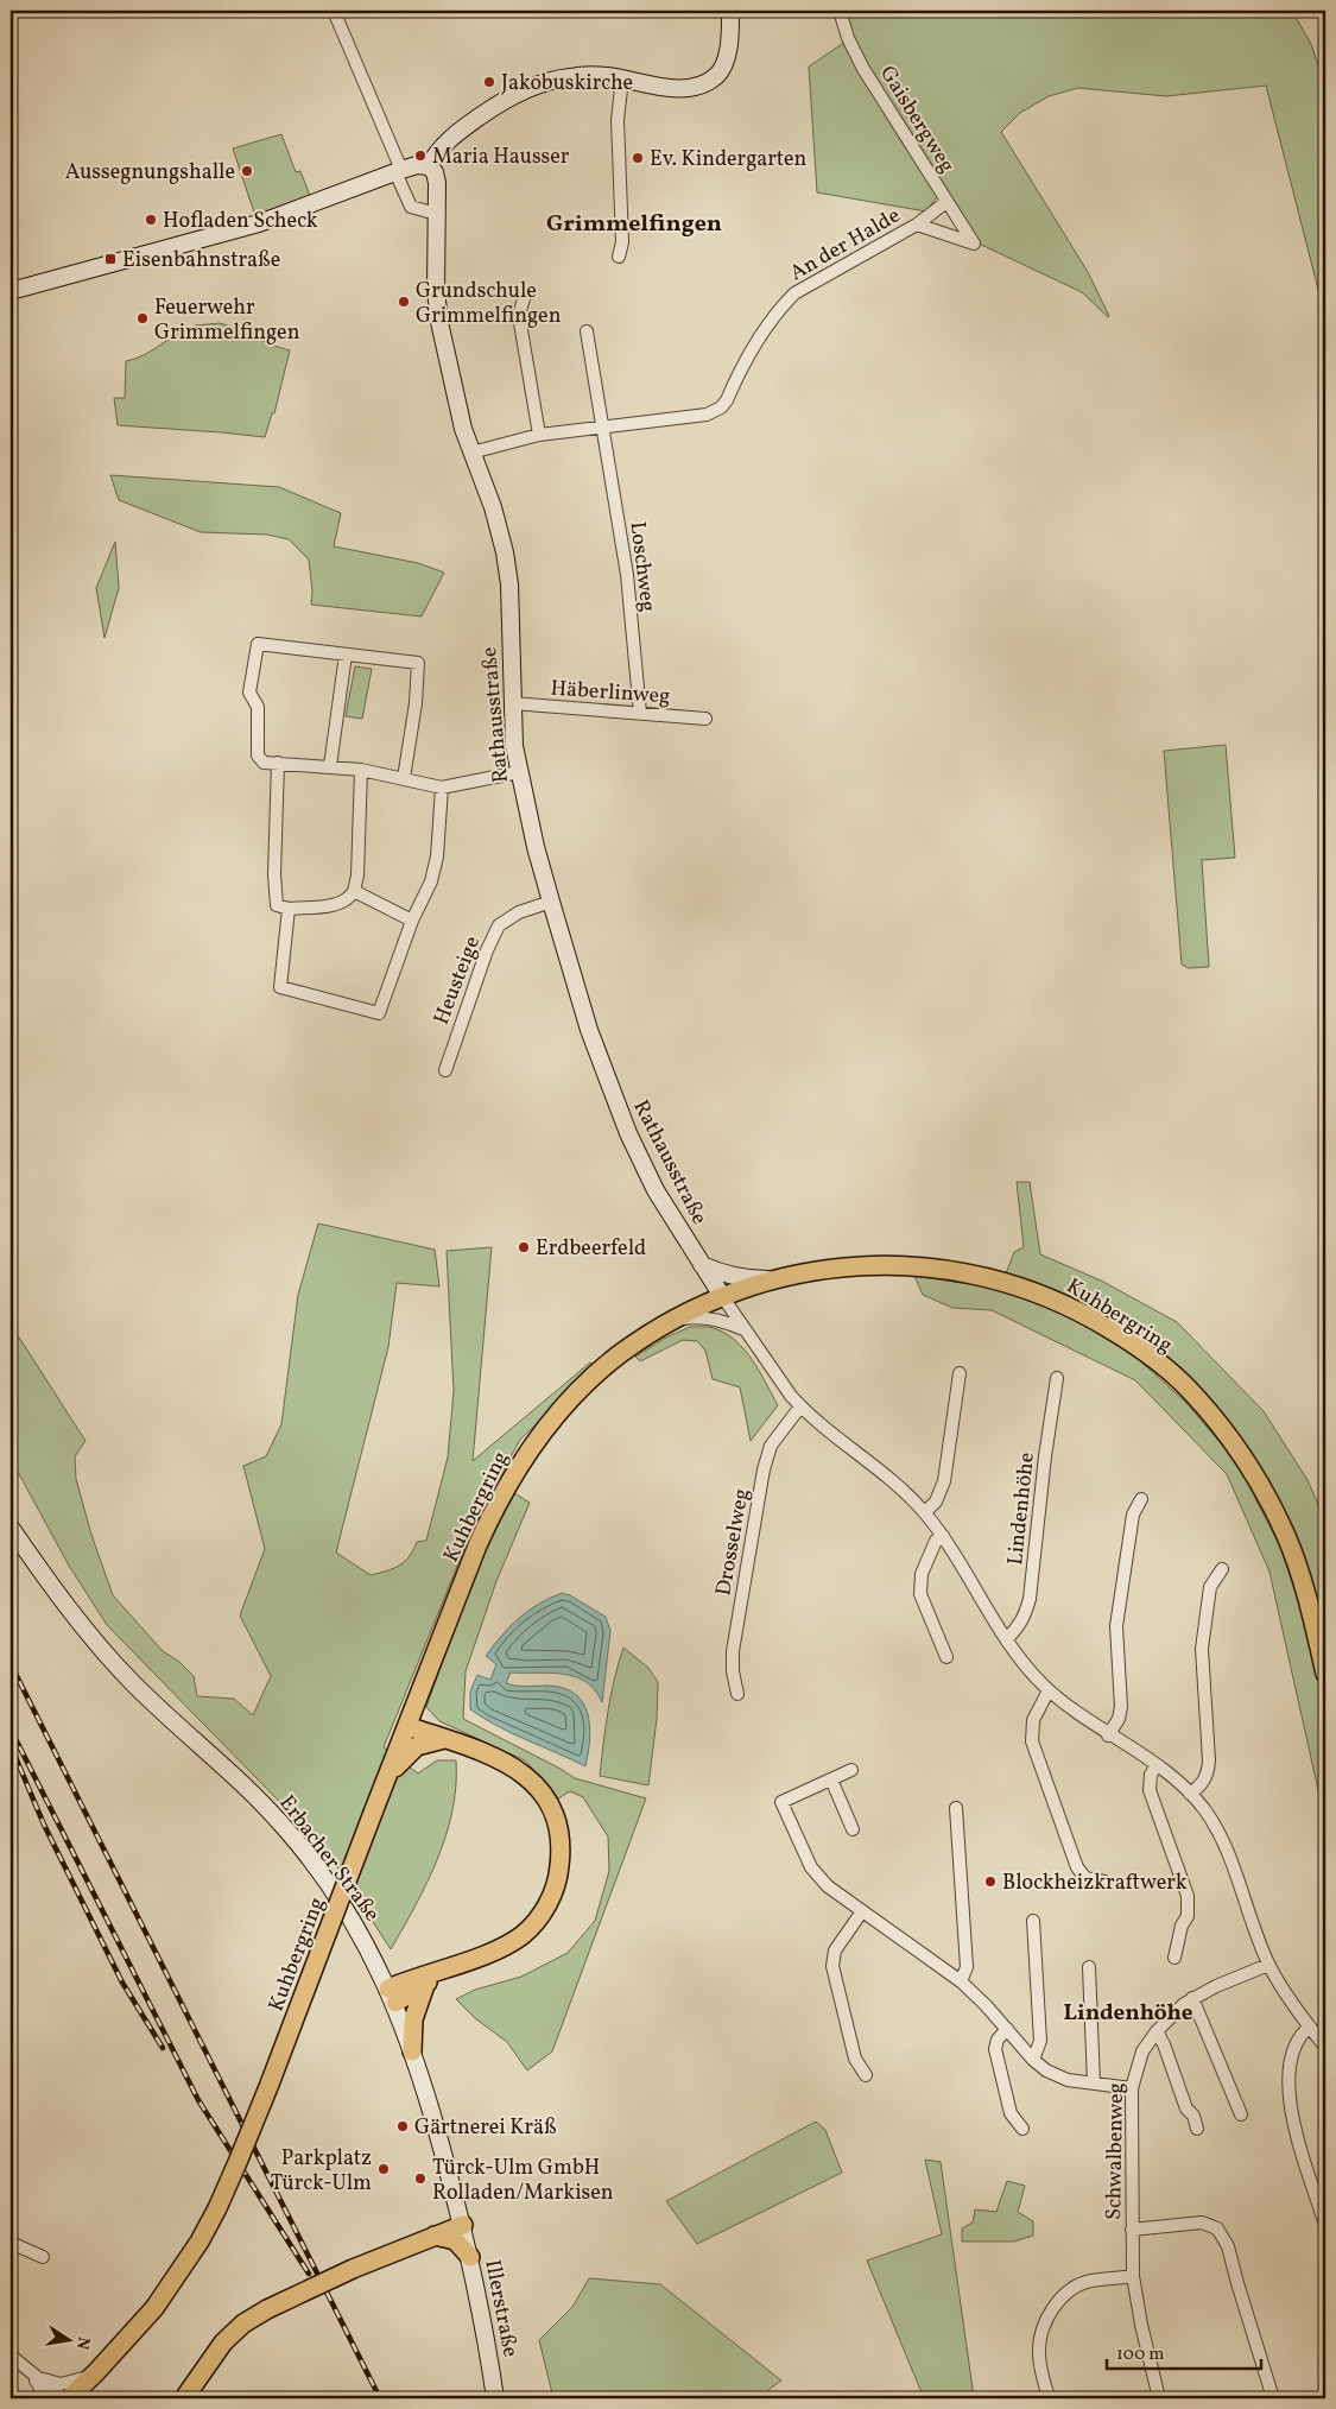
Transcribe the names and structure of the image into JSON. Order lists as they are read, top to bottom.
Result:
{
  "streets": {
    "main road": ["Kuhbergring"],
    "street": [
      "Gaisbergweg",
      "An der Halde",
      "Loschweg",
      "Häberlinweg",
      "Rathausstraße",
      "Heusteige",
      "Lindenhöhe",
      "Drosselweg",
      "Erbacher Straße",
      "Schwalbenweg",
      "Illerstraße"
    ]
  },
  "crossings": [
    ["Gaisbergweg", "An der Halde"],
    ["An der Halde", "Loschweg"],
    ["An der Halde", "Rathausstraße"],
    ["Loschweg", "Häberlinweg"],
    ["Häberlinweg", "Rathausstraße"],
    ["Rathausstraße", "Heusteige"],
    ["Rathausstraße", "Kuhbergring"],
    ["Erbacher Straße", "Illerstraße"]
  ],
  "districts": ["Grimmelfingen", "Lindenhöhe"],
  "places": {
    "other": [
      "Jakobuskirche",
      "Maria Hausser",
      "Ev. Kindergarten",
      "Aussegnungshalle",
      "Hofladen Scheck",
      "Grundschule Grimmelfingen",
      "Feuerwehr Grimmelfingen",
      "Erdbeerfeld",
      "Blockheizkraftwerk",
      "Gärtnerei Kräß",
      "Parkplatz Türck-Ulm",
      "Türck-Ulm GmbH Rolladen/Markisen"
    ],
    "transit": ["Eisenbahnstraße"]
  },
  "scale_bar": "100 m",
  "north": "right"
}
